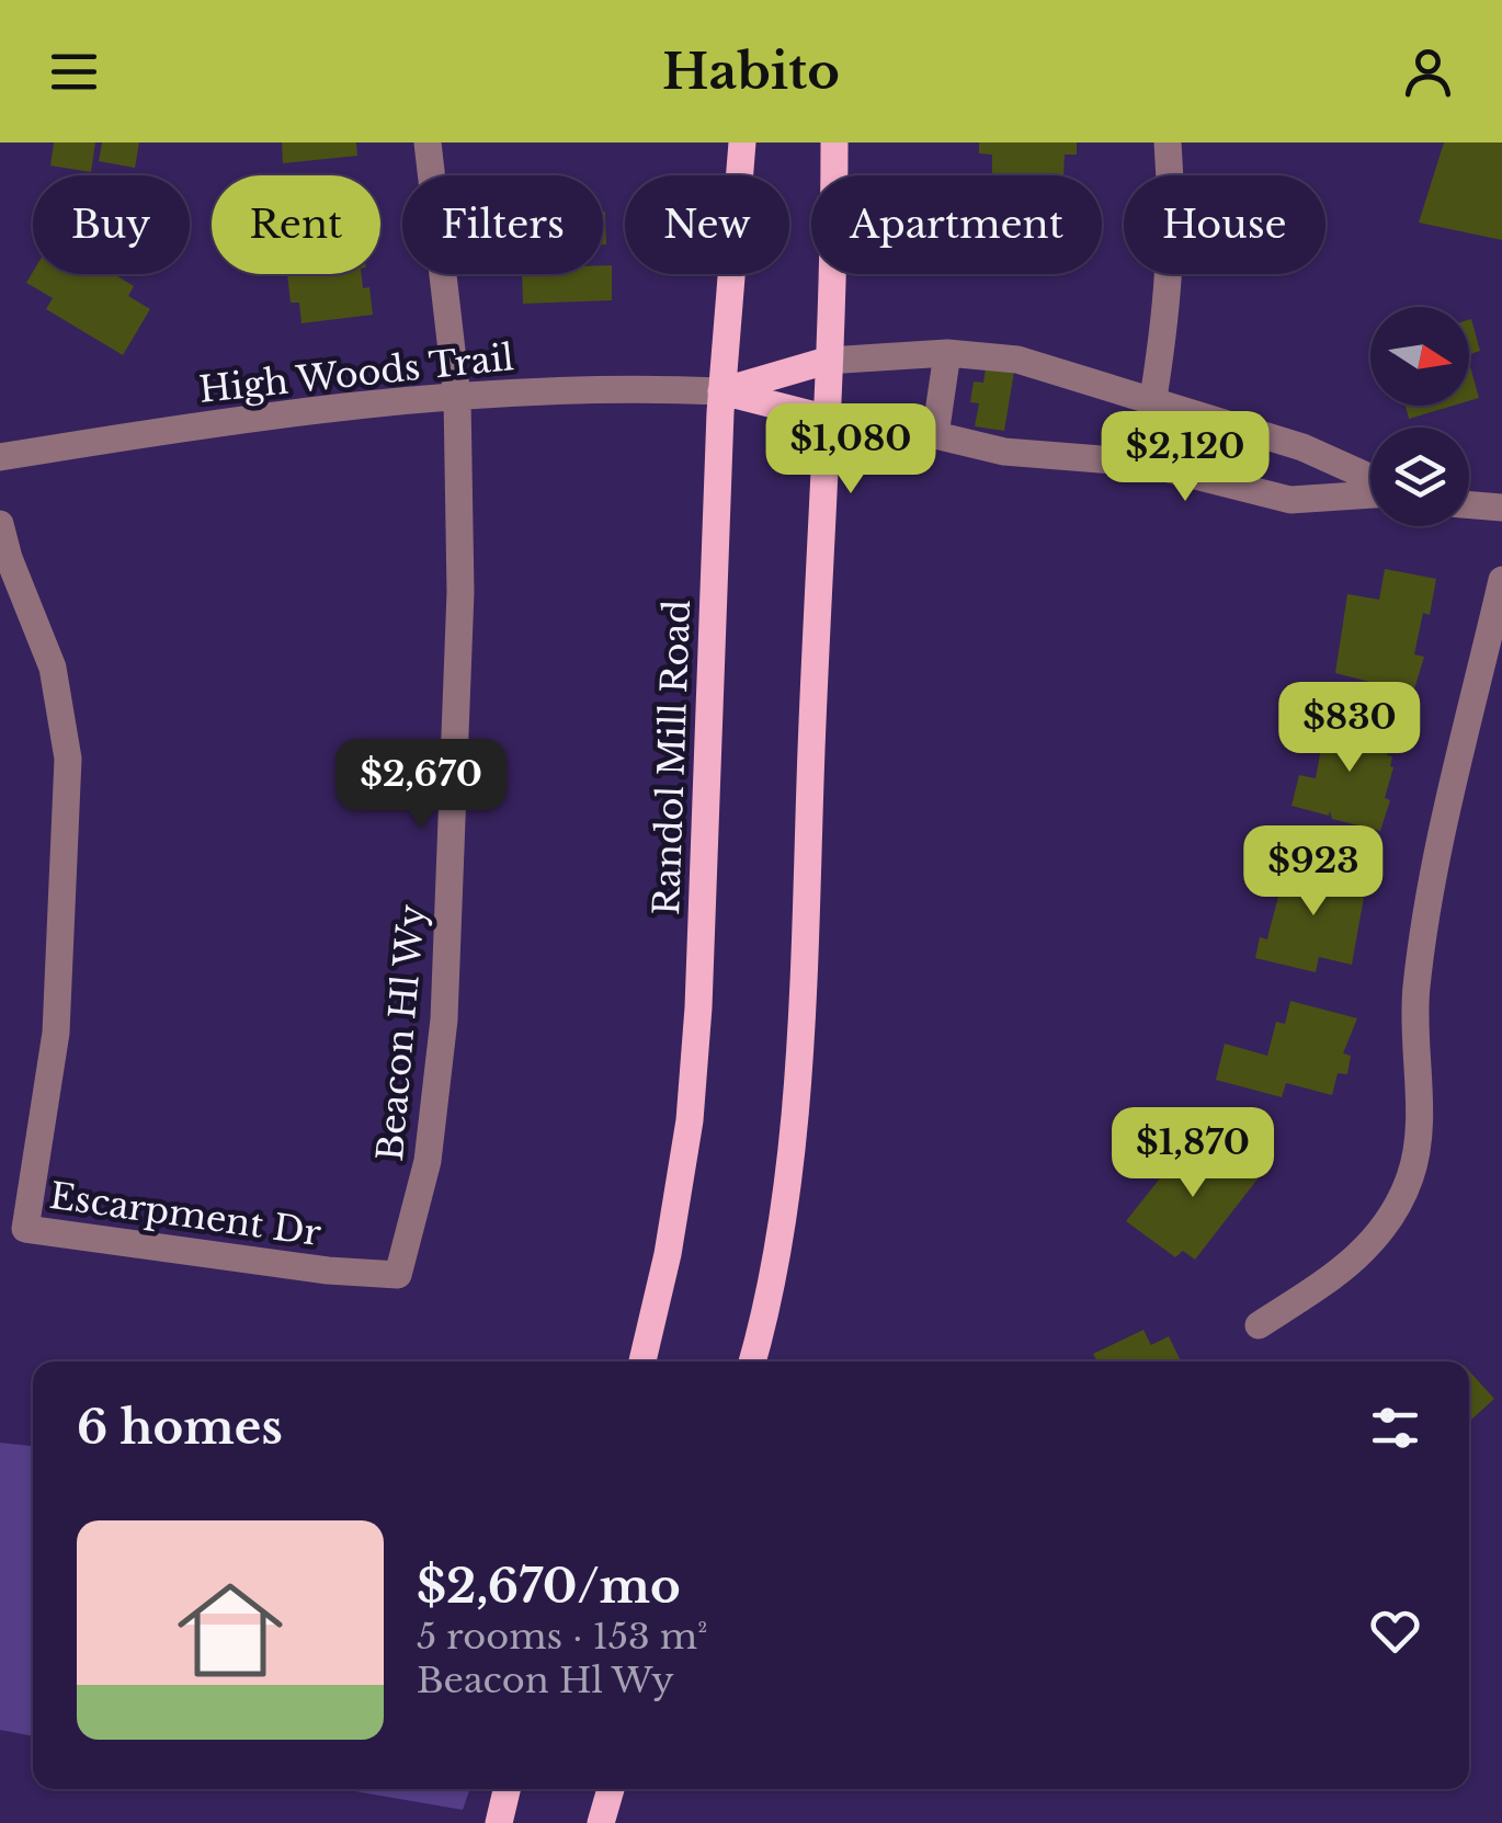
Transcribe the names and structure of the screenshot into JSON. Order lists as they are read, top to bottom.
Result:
{
  "streets": {
    "main road": ["Randol Mill Road"],
    "street": ["High Woods Trail", "Beacon Hl Wy", "Escarpment Dr"]
  },
  "crossings": [
    ["High Woods Trail", "Randol Mill Road"],
    ["High Woods Trail", "Beacon Hl Wy"],
    ["Beacon Hl Wy", "Escarpment Dr"]
  ],
  "north": "right",
  "page": {
    "header": "Habito",
    "chip": [
      "Buy",
      "Rent",
      "Filters",
      "New",
      "Apartment",
      "House"
    ],
    "price": [
      "$1,080",
      "$2,120",
      "$830",
      "$2,670",
      "$923",
      "$1,870"
    ],
    "heading": "6 homes",
    "list": [
      {
        "name": "$2,670/mo",
        "note": "5 rooms · 153 m² · Beacon Hl Wy"
      }
    ]
  }
}
